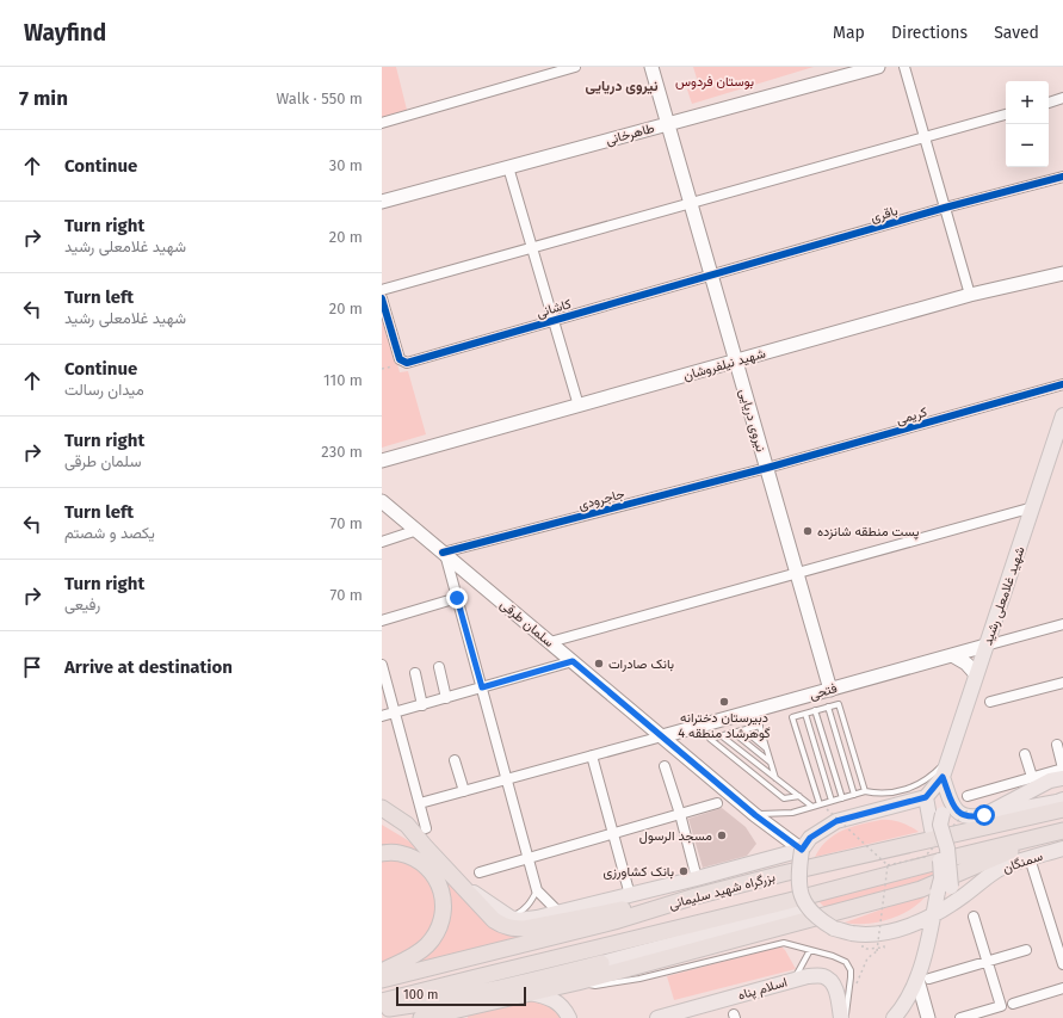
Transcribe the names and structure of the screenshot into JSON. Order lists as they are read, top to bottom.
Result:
{
  "streets": {
    "highway": ["بزرگراه شهید سلیمانی"],
    "main road": [
      "طاهرخانی",
      "شهید نیلفروشان",
      "نیروی دریایی",
      "شهید غلامعلی رشید",
      "سلمان طرقی",
      "فتحی",
      "سمنگان",
      "اسلام پناه"
    ],
    "street": [
      "باقری",
      "کاشانی",
      "کریمی",
      "جاجرودی"
    ]
  },
  "crossings": [
    ["طاهرخانی", "نیروی دریایی"],
    ["باقری", "کاشانی"],
    ["باقری", "نیروی دریایی"],
    ["کاشانی", "نیروی دریایی"],
    ["شهید نیلفروشان", "نیروی دریایی"],
    ["کریمی", "نیروی دریایی"],
    ["کریمی", "جاجرودی"],
    ["نیروی دریایی", "جاجرودی"],
    ["نیروی دریایی", "فتحی"],
    ["جاجرودی", "سلمان طرقی"],
    ["شهید غلامعلی رشید", "سلمان طرقی"],
    ["شهید غلامعلی رشید", "فتحی"],
    ["شهید غلامعلی رشید", "سمنگان"],
    ["شهید غلامعلی رشید", "بزرگراه شهید سلیمانی"],
    ["سلمان طرقی", "فتحی"],
    ["سلمان طرقی", "سمنگان"],
    ["سلمان طرقی", "بزرگراه شهید سلیمانی"],
    ["سمنگان", "بزرگراه شهید سلیمانی"]
  ],
  "districts": ["نیروی دریایی"],
  "parks": ["بوستان فردوس"],
  "places": [
    "پست منطقه شانزده",
    "بانک صادرات",
    "دبیرستان دخترانه گوهرشاد منطقه 4",
    "مسجد الرسول",
    "بانک کشاورزی"
  ],
  "scale_bar": "100 m",
  "page": {
    "header": "Wayfind",
    "nav": ["Map", "Directions", "Saved"],
    "heading": ["7 min", "Walk · 550 m"],
    "map_buttons": ["+", "−"],
    "list": [
      ["Continue", "30 m"],
      ["Turn right", "شهید غلامعلی رشید", "20 m"],
      ["Turn left", "شهید غلامعلی رشید", "20 m"],
      ["Continue", "میدان رسالت", "110 m"],
      ["Turn right", "سلمان طرقی", "230 m"],
      ["Turn left", "یکصد و شصتم", "70 m"],
      ["Turn right", "رفیعی", "70 m"],
      "Arrive at destination"
    ],
    "scale": "100 m"
  }
}
